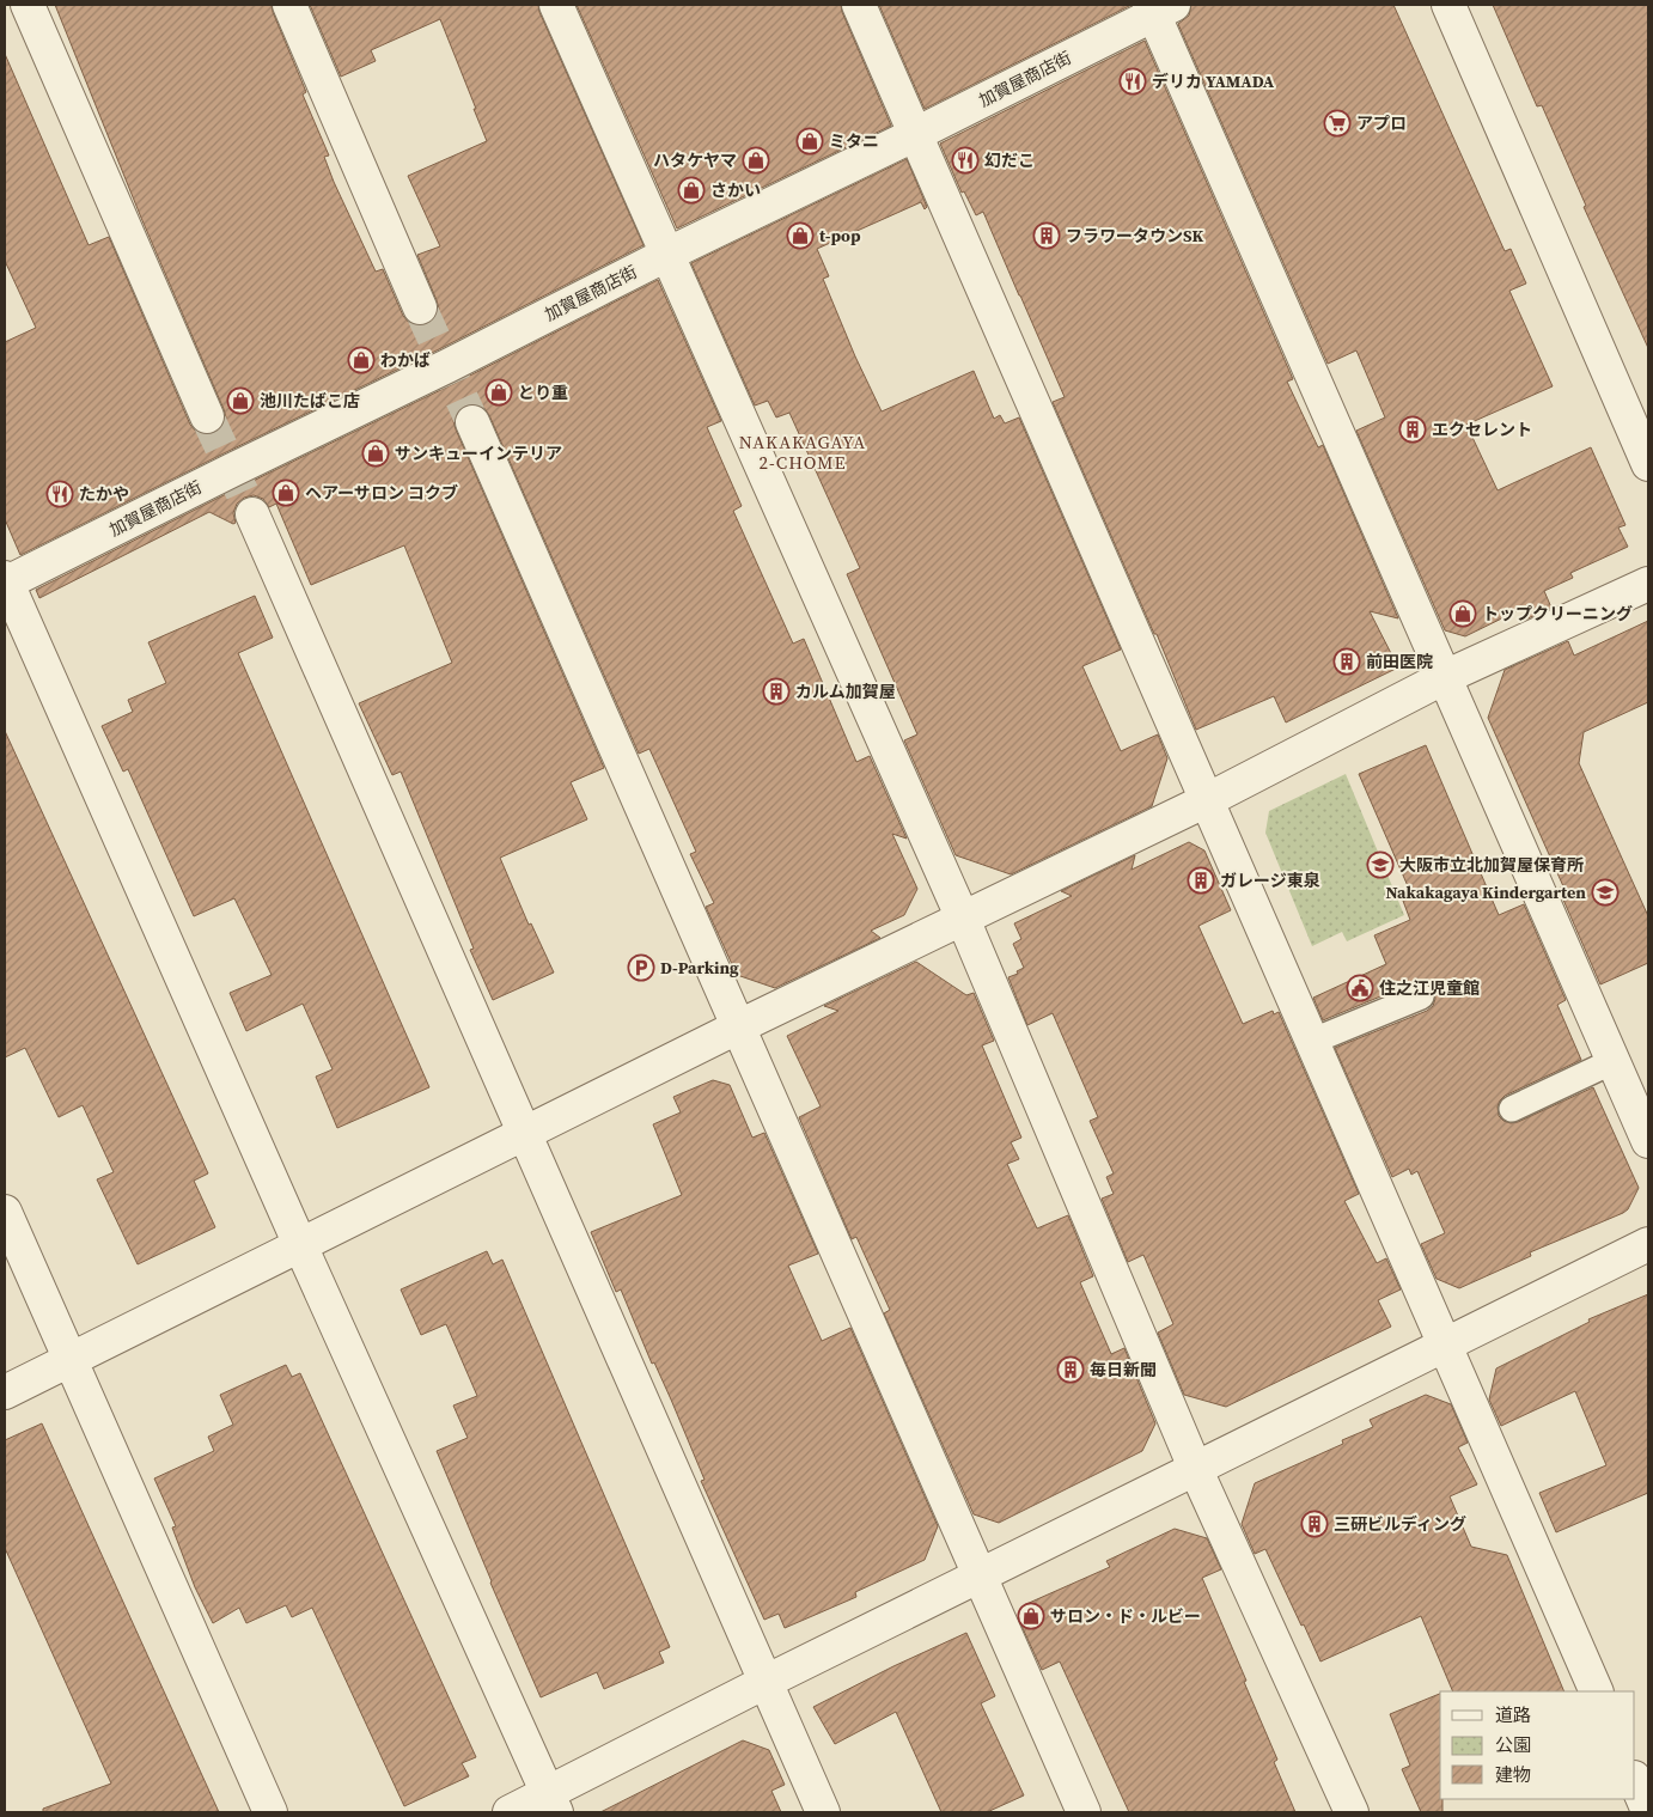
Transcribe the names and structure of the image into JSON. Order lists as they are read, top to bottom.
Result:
{
  "streets": {
    "street": ["加賀屋商店街"]
  },
  "districts": ["NAKAKAGAYA 2-CHOME"],
  "places": {
    "restaurant": ["デリカ YAMADA", "幻だこ", "たかや"],
    "supermarket": ["アプロ"],
    "shop": [
      "ミタニ",
      "ハタケヤマ",
      "さかい",
      "t-pop",
      "わかば",
      "とり重",
      "池川たばこ店",
      "サンキューインテリア",
      "ヘアーサロン コクブ",
      "トップクリーニング",
      "サロン・ド・ルビー"
    ],
    "building": [
      "フラワータウンSK",
      "エクセレント",
      "前田医院",
      "カルム加賀屋",
      "ガレージ東泉",
      "毎日新聞",
      "三研ビルディング"
    ],
    "school or university": ["大阪市立北加賀屋保育所", "Nakakagaya Kindergarten"],
    "parking": ["D-Parking"],
    "public building": ["住之江児童館"]
  },
  "legend": ["道路", "公園", "建物"]
}
